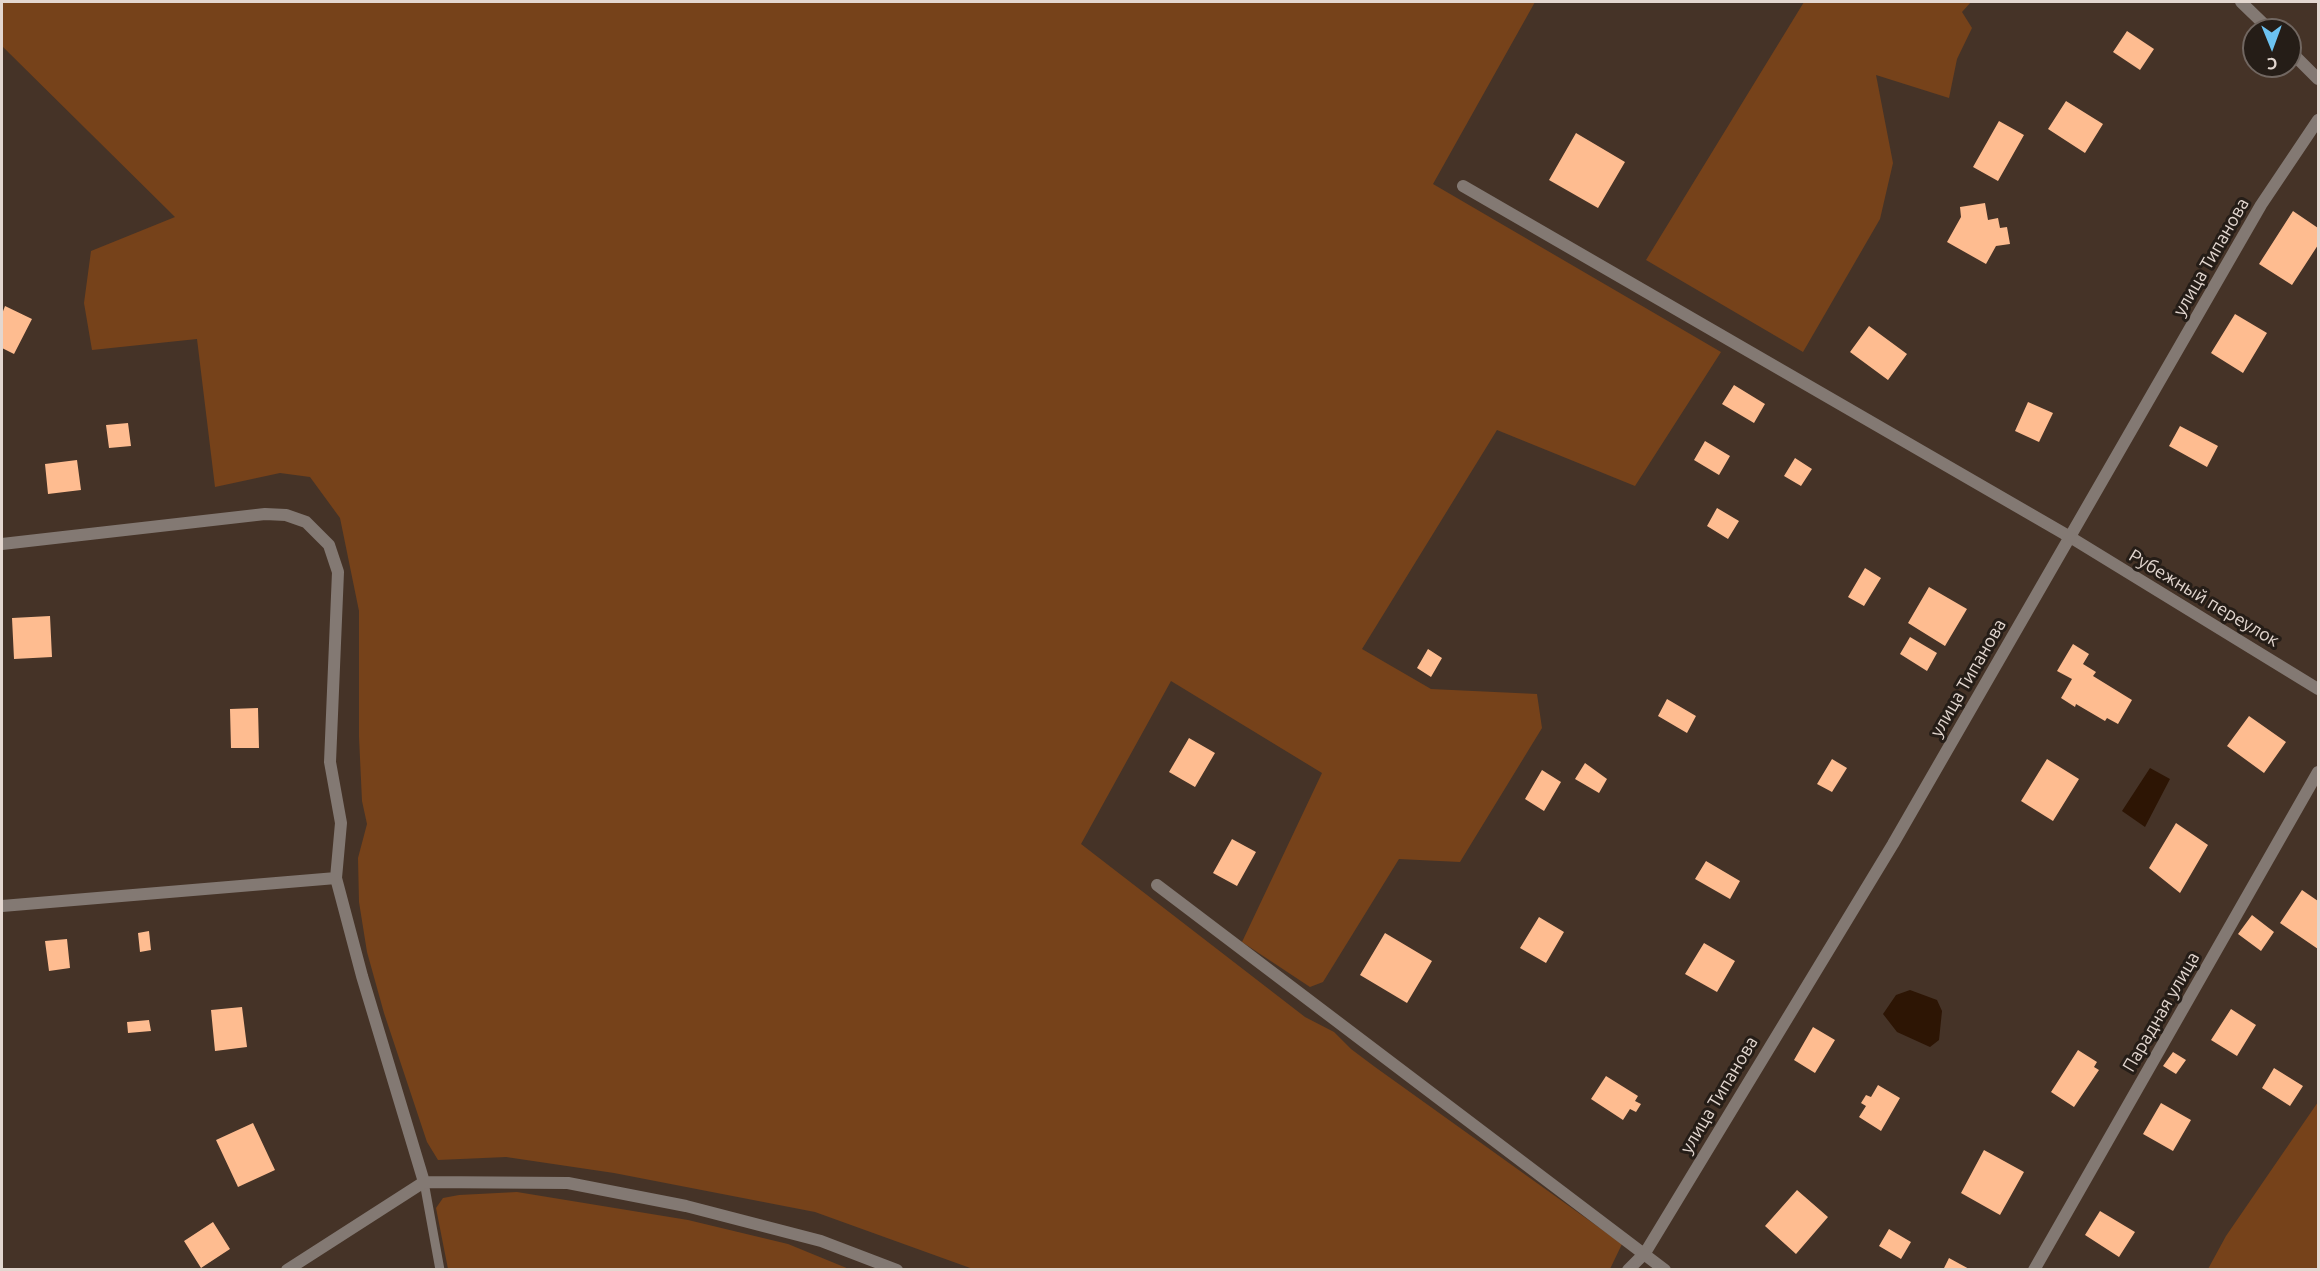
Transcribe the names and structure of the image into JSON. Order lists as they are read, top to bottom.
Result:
{
  "streets": {
    "street": ["улица Типанова", "Рубежный переулок", "Парадная улица"]
  },
  "crossings": [
    ["улица Типанова", "Рубежный переулок"]
  ],
  "north": "bottom"
}
